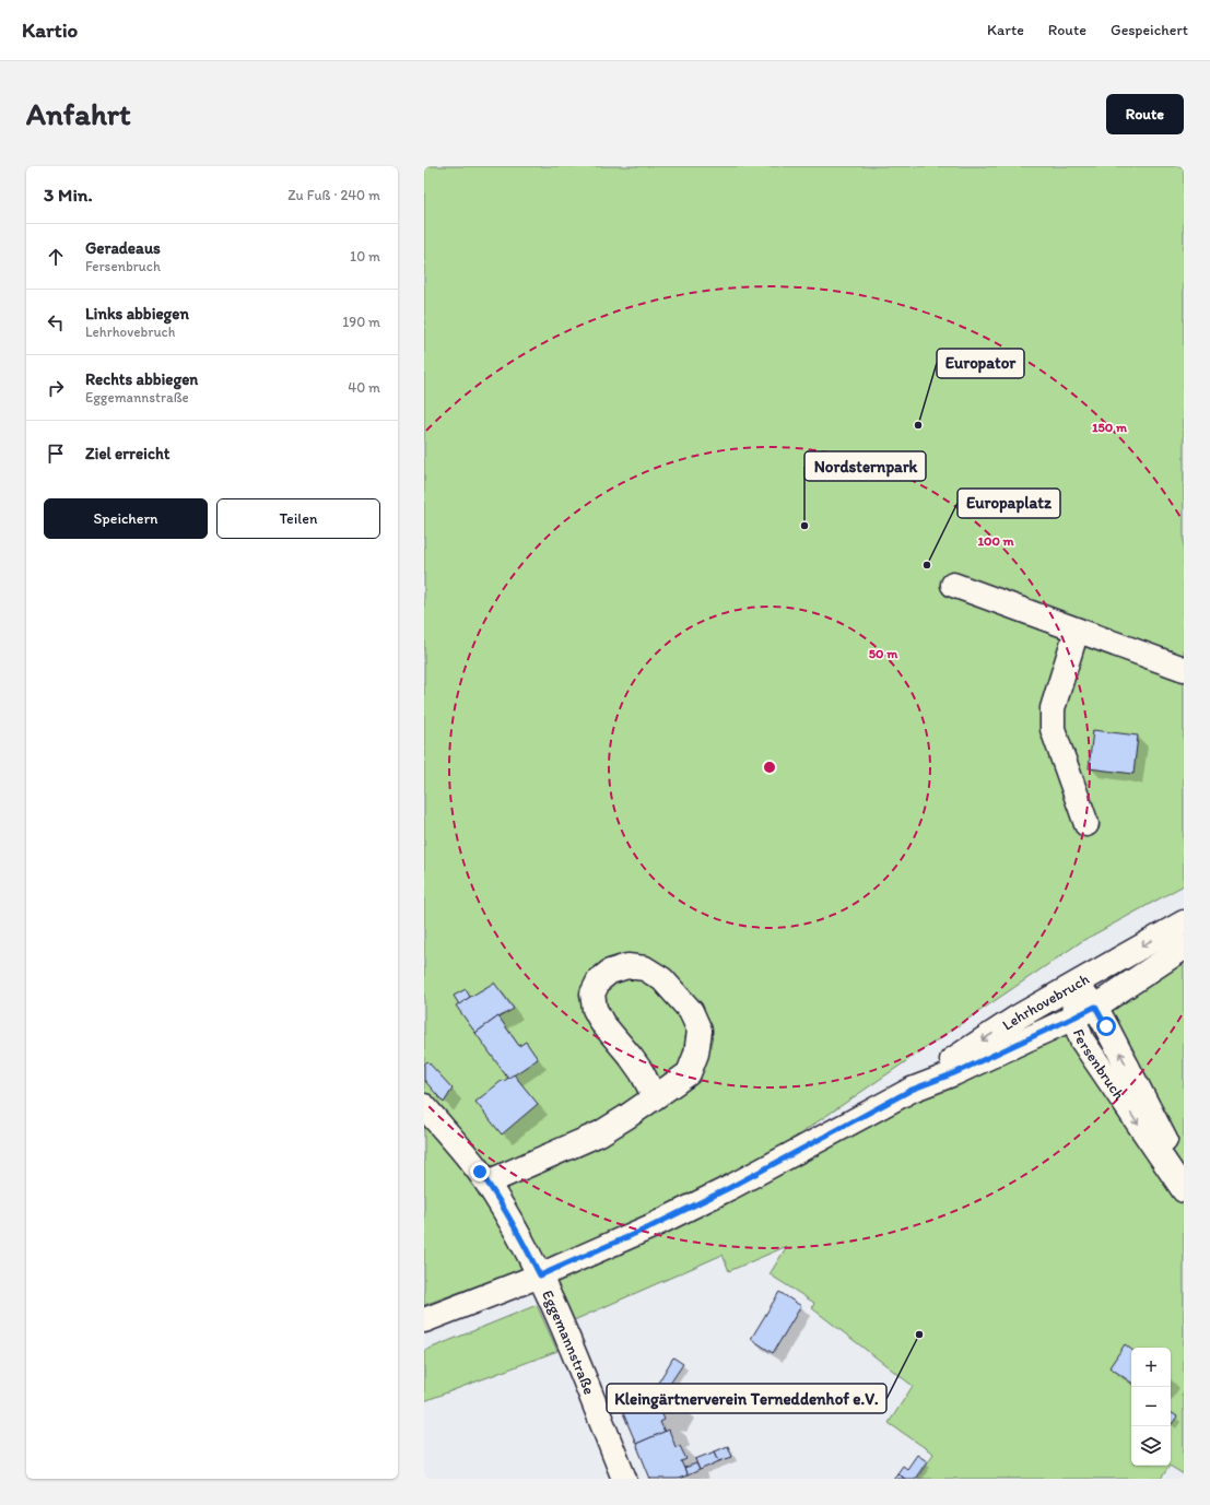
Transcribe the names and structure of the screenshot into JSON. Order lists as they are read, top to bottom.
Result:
{
  "streets": {
    "street": ["Lehrhovebruch", "Fersenbruch", "Eggemannstraße"]
  },
  "crossings": [
    ["Lehrhovebruch", "Fersenbruch"],
    ["Lehrhovebruch", "Eggemannstraße"]
  ],
  "places": [
    "Europator",
    "Nordsternpark",
    "Europaplatz",
    "Kleingärtnerverein Terneddenhof e.V."
  ],
  "page": {
    "header": "Kartio",
    "nav": ["Karte", "Route", "Gespeichert"],
    "buttons": [
      "Route",
      ["Speichern", "Teilen"]
    ],
    "title": "Anfahrt",
    "heading": ["3 Min.", "Zu Fuß · 240 m"],
    "list": [
      ["Geradeaus", "Fersenbruch", "10 m"],
      ["Links abbiegen", "Lehrhovebruch", "190 m"],
      ["Rechts abbiegen", "Eggemannstraße", "40 m"],
      "Ziel erreicht"
    ],
    "map_buttons": ["+", "−"]
  },
  "rings": ["150 m", "100 m", "50 m"]
}
